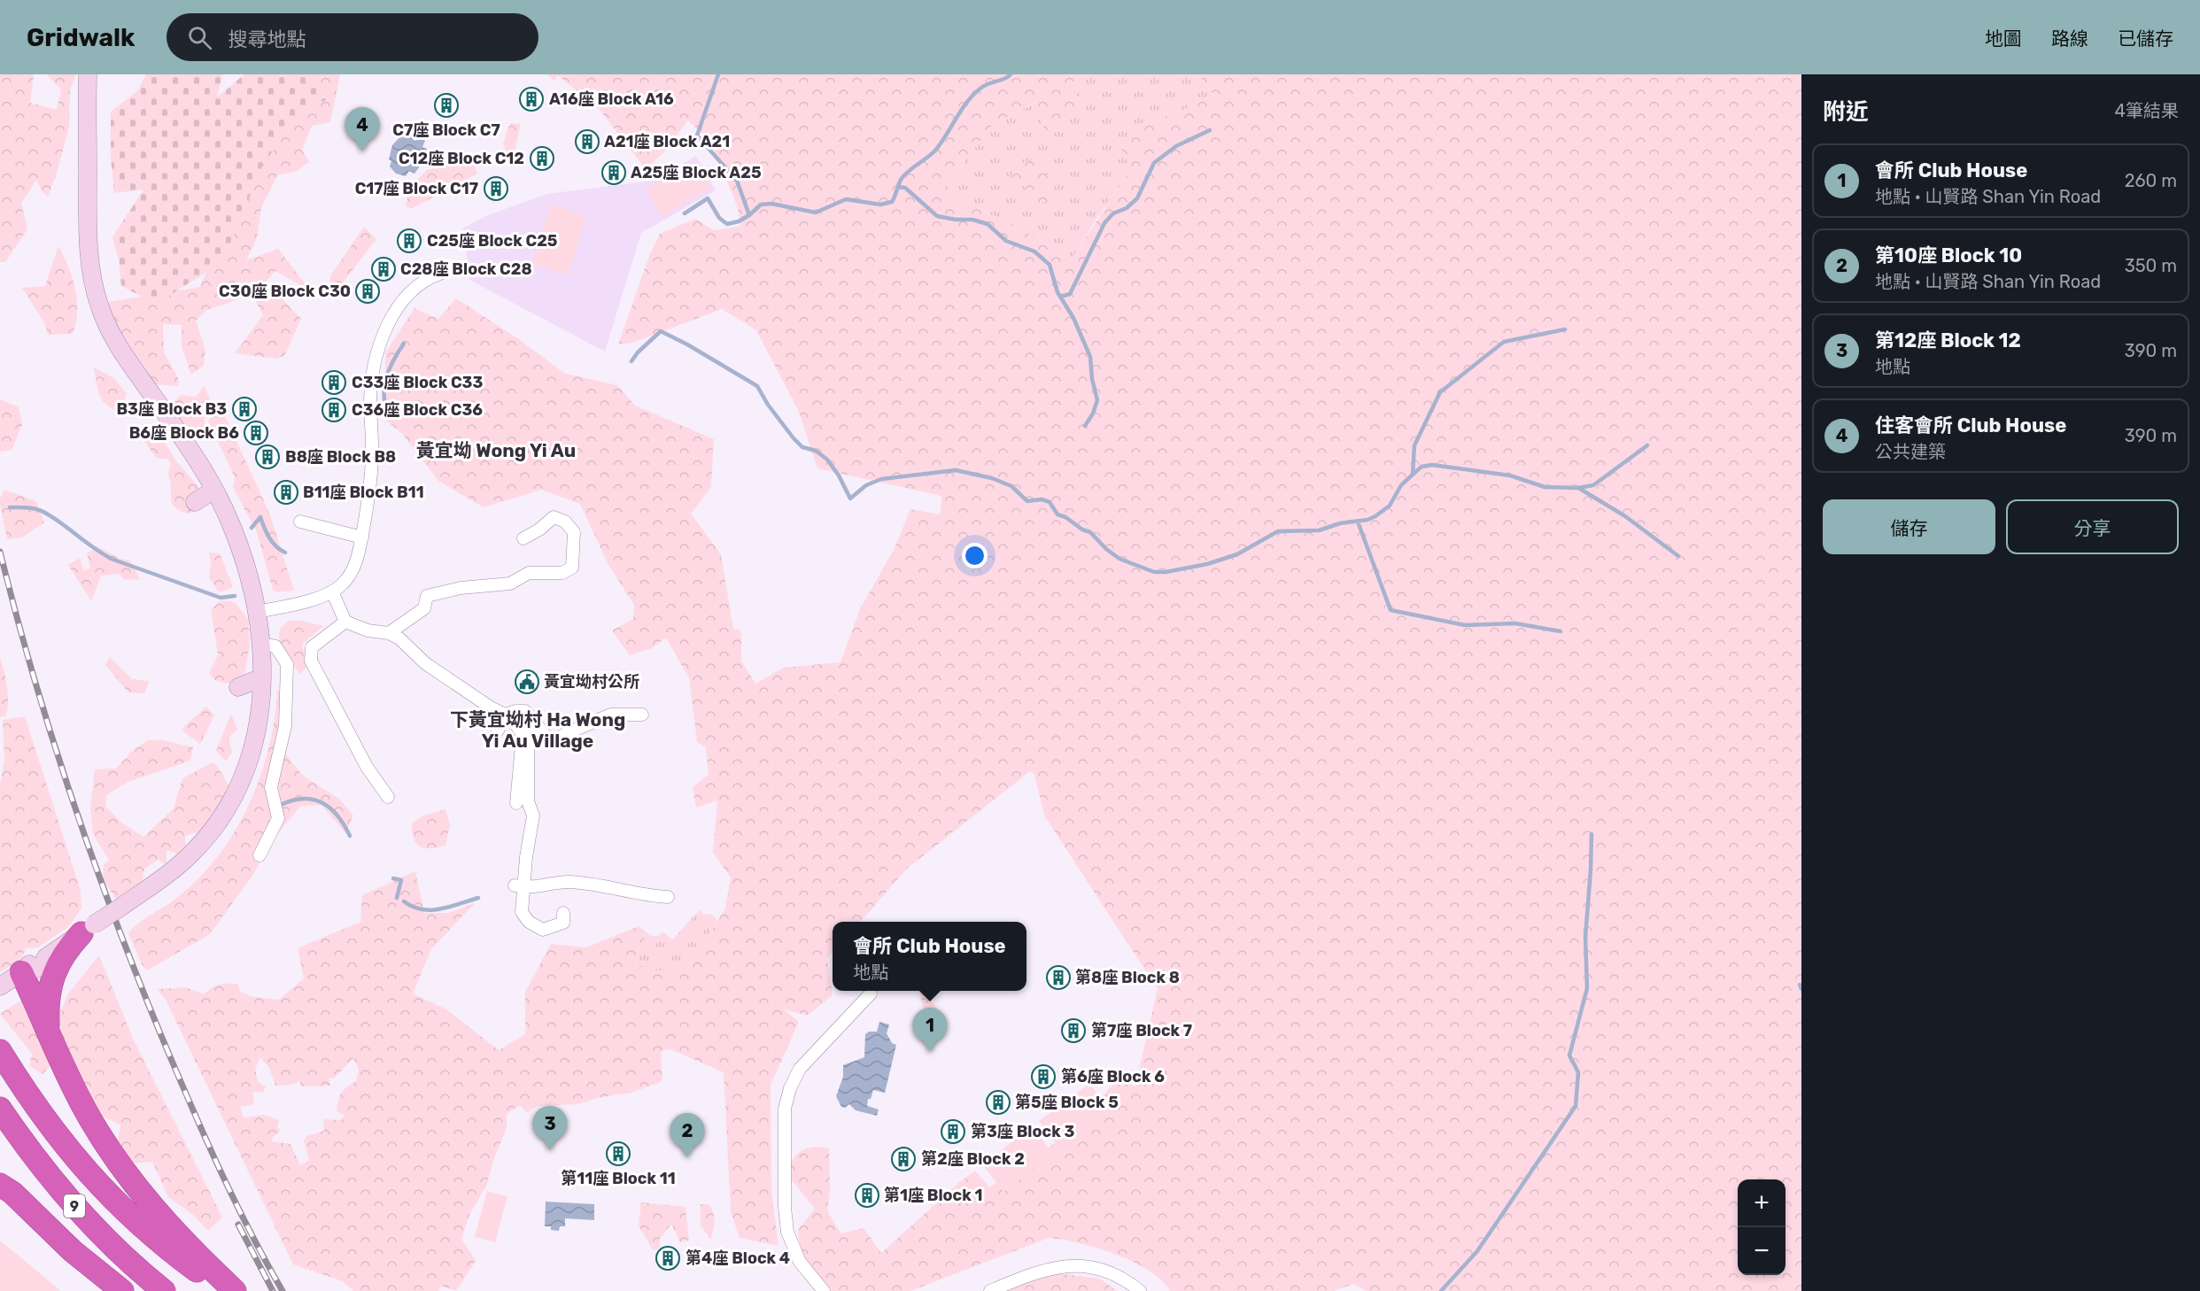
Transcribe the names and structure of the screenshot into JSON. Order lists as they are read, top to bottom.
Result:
{
  "streets": {
    "highway": ["9"]
  },
  "districts": ["黃宜坳 Wong Yi Au", "下黃宜坳村 Ha Wong Yi Au Village"],
  "places": {
    "building": [
      "A16座 Block A16",
      "C7座 Block C7",
      "A21座 Block A21",
      "C12座 Block C12",
      "A25座 Block A25",
      "C17座 Block C17",
      "C25座 Block C25",
      "C28座 Block C28",
      "C30座 Block C30",
      "C33座 Block C33",
      "B3座 Block B3",
      "C36座 Block C36",
      "B6座 Block B6",
      "B8座 Block B8",
      "B11座 Block B11",
      "第8座 Block 8",
      "第7座 Block 7",
      "第6座 Block 6",
      "第5座 Block 5",
      "第3座 Block 3",
      "第11座 Block 11",
      "第2座 Block 2",
      "第1座 Block 1",
      "第4座 Block 4"
    ],
    "public building": ["黃宜坳村公所"]
  },
  "page": {
    "header": "Gridwalk",
    "search": "搜尋地點",
    "nav": ["地圖", "路線", "已儲存"],
    "heading": ["附近", "4筆結果"],
    "pins": [
      "4",
      "1",
      "3",
      "2"
    ],
    "list": [
      {
        "mark": "1",
        "name": "會所 Club House",
        "note": "地點 · 山賢路 Shan Yin Road",
        "value": "260 m"
      },
      {
        "mark": "2",
        "name": "第10座 Block 10",
        "note": "地點 · 山賢路 Shan Yin Road",
        "value": "350 m"
      },
      {
        "mark": "3",
        "name": "第12座 Block 12",
        "note": "地點",
        "value": "390 m"
      },
      {
        "mark": "4",
        "name": "住客會所 Club House",
        "note": "公共建築",
        "value": "390 m"
      }
    ],
    "buttons": ["儲存", "分享"],
    "popup": ["會所 Club House", "地點"],
    "map_buttons": ["+", "−"]
  }
}
